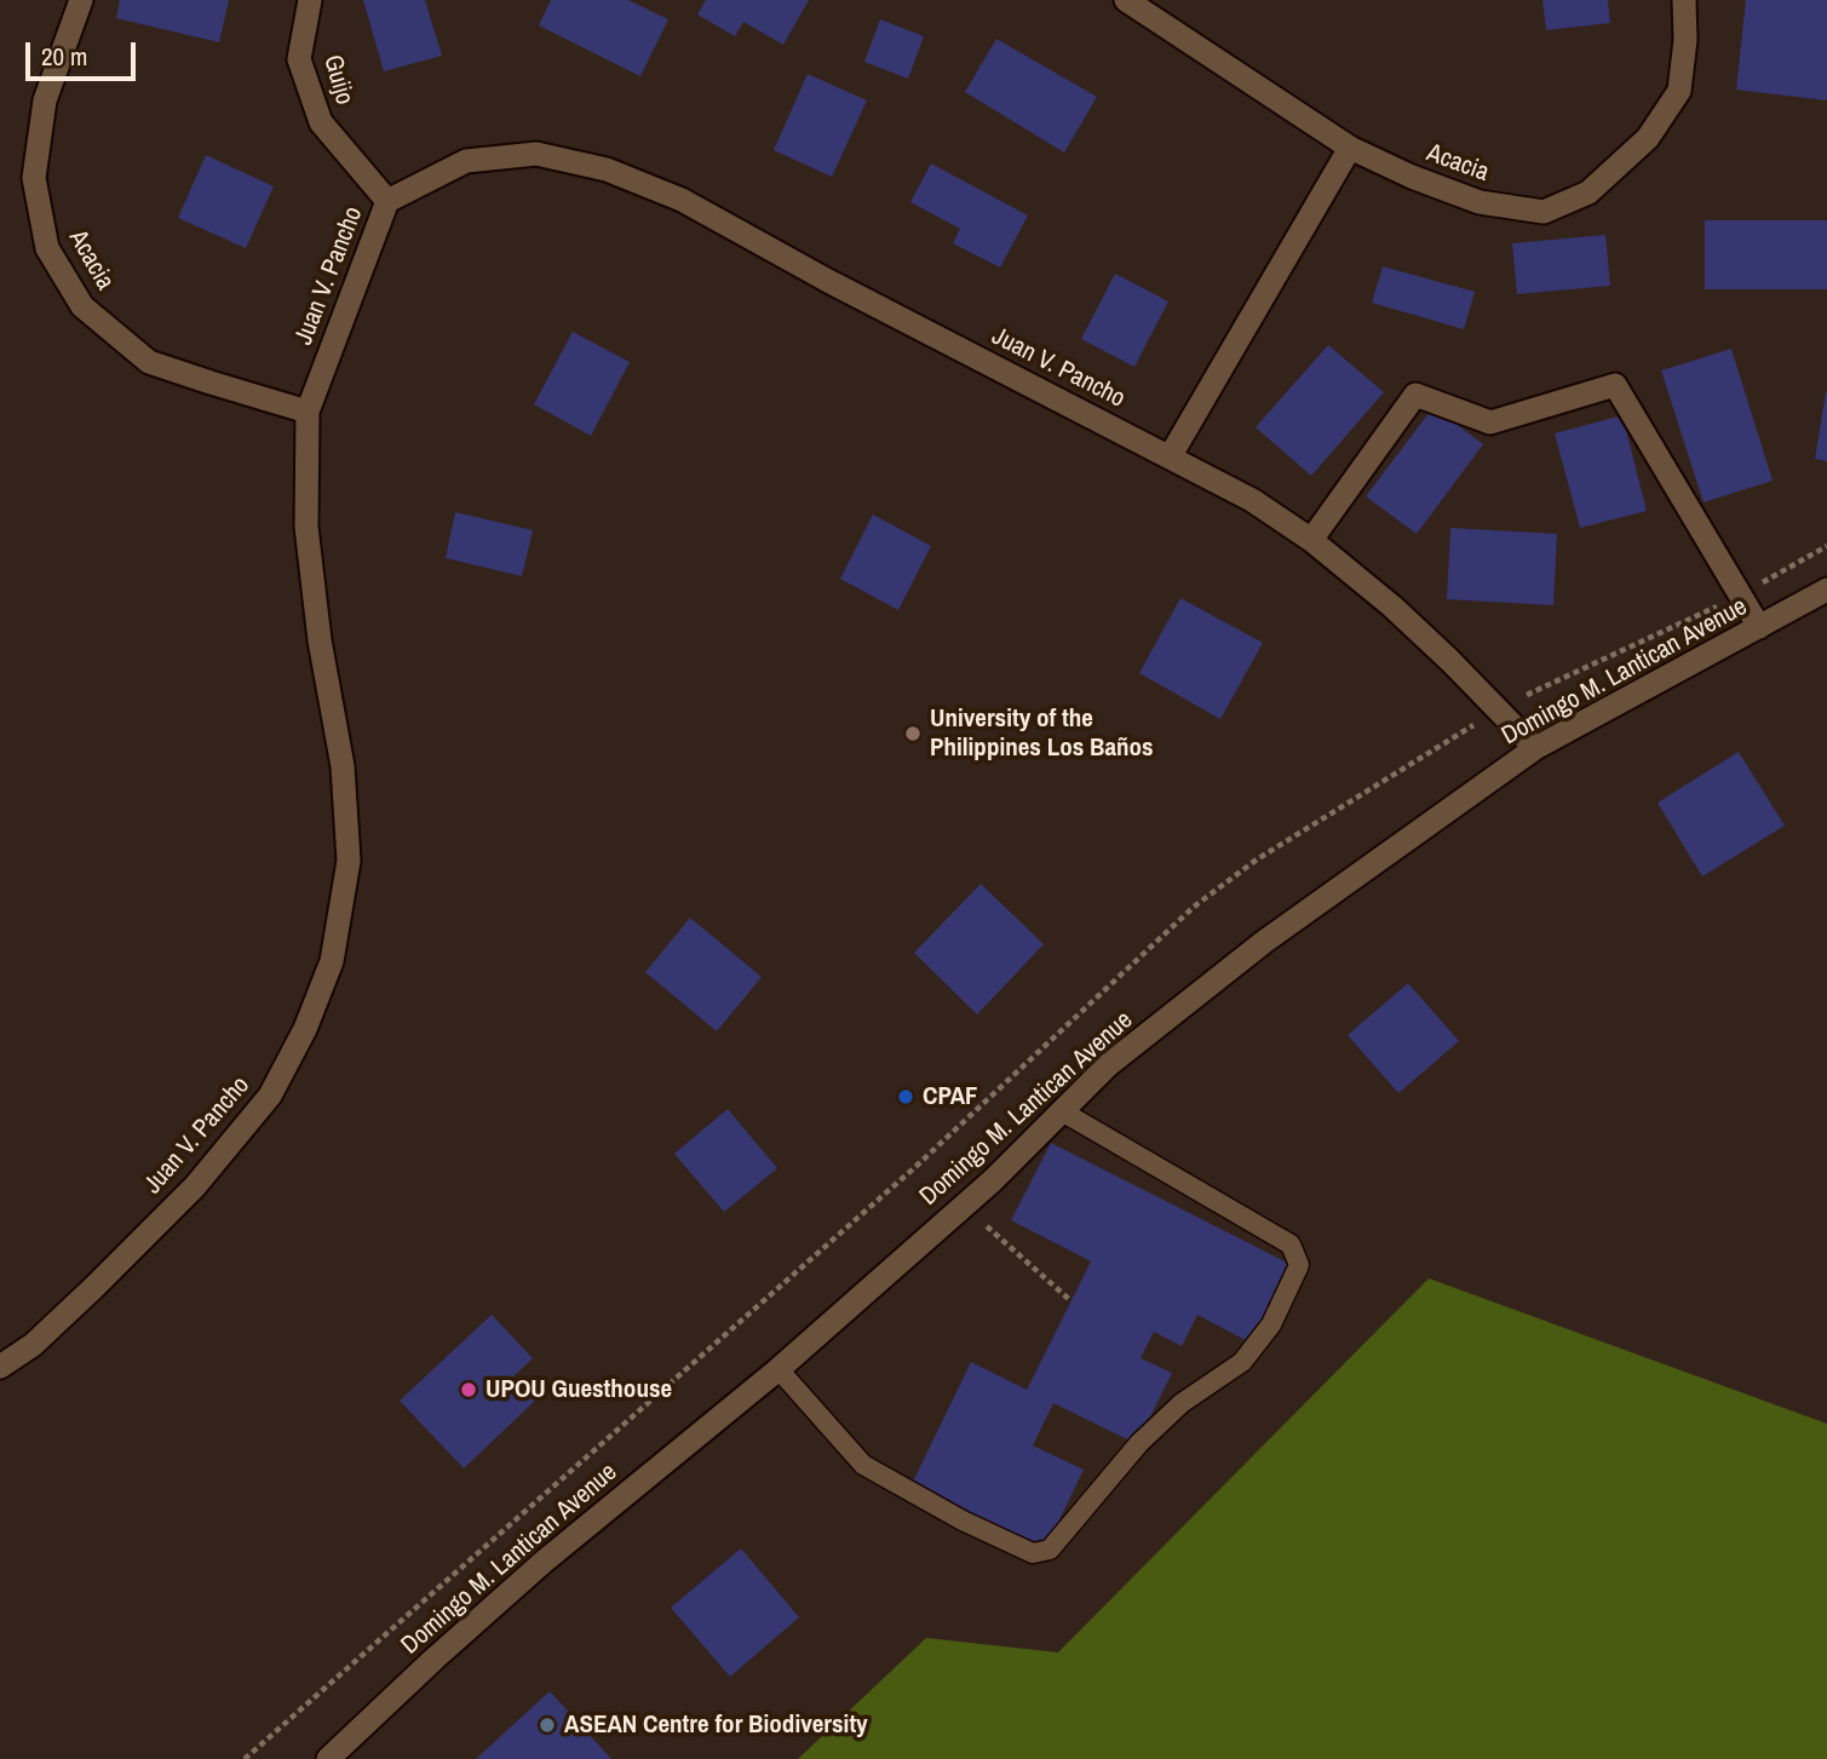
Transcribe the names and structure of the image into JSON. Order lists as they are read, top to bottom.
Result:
{
  "streets": {
    "street": [
      "Guijo",
      "Acacia",
      "Juan V. Pancho",
      "Domingo M. Lantican Avenue"
    ]
  },
  "crossings": [
    ["Guijo", "Juan V. Pancho"],
    ["Acacia", "Juan V. Pancho"],
    ["Juan V. Pancho", "Domingo M. Lantican Avenue"]
  ],
  "places": [
    "University of the Philippines Los Baños",
    "CPAF",
    "UPOU Guesthouse",
    "ASEAN Centre for Biodiversity"
  ],
  "scale_bar": "20 m"
}
